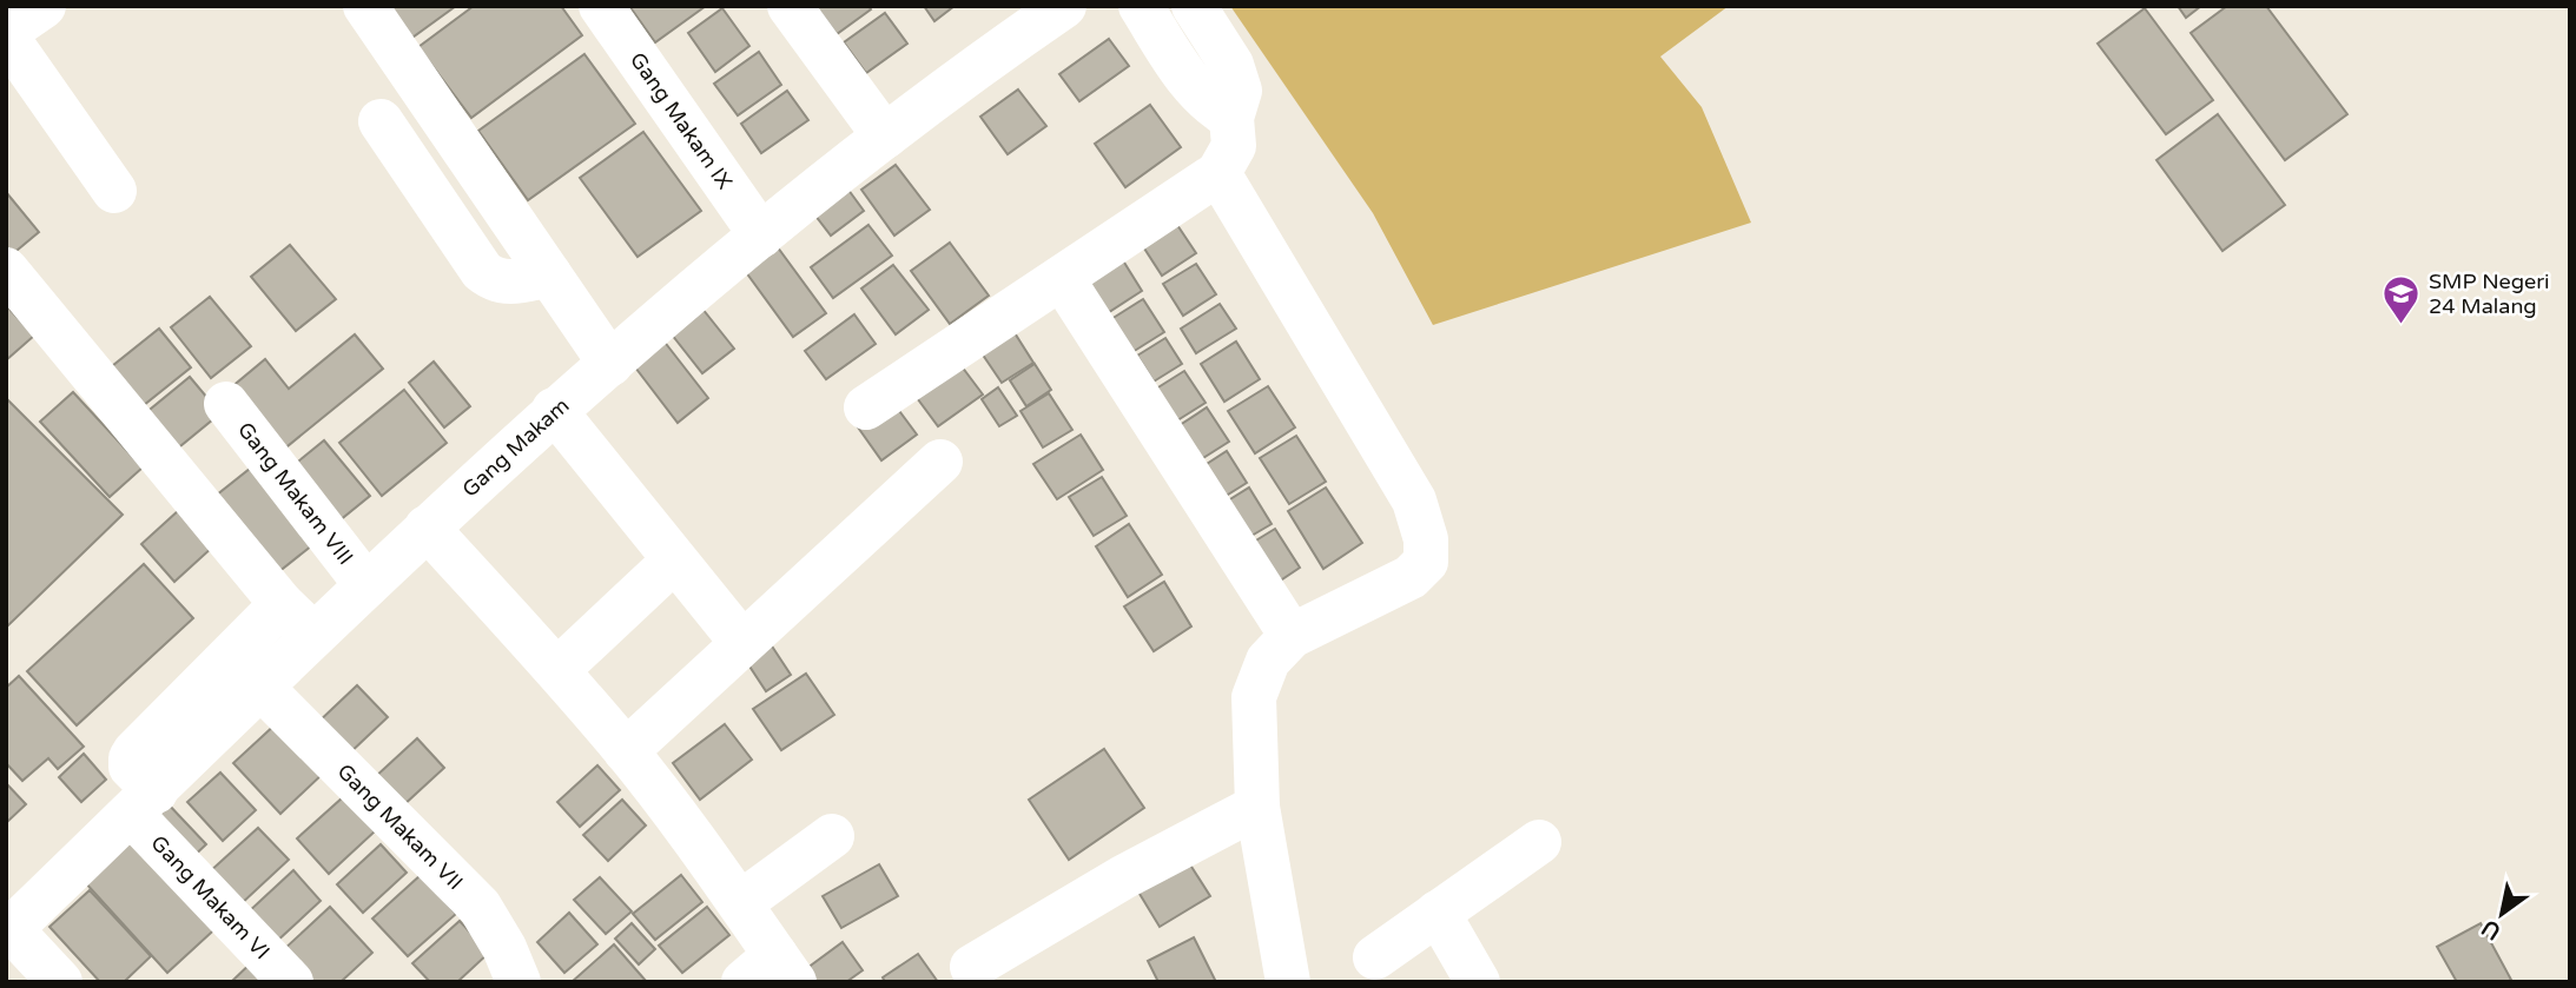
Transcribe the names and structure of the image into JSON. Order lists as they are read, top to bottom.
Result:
{
  "streets": {
    "street": [
      "Gang Makam IX",
      "Gang Makam",
      "Gang Makam VIII",
      "Gang Makam VII",
      "Gang Makam VI"
    ]
  },
  "crossings": [
    ["Gang Makam IX", "Gang Makam"],
    ["Gang Makam", "Gang Makam VIII"],
    ["Gang Makam", "Gang Makam VII"],
    ["Gang Makam", "Gang Makam VI"]
  ],
  "places": {
    "school or university": ["SMP Negeri 24 Malang"]
  },
  "north": "bottom left"
}
